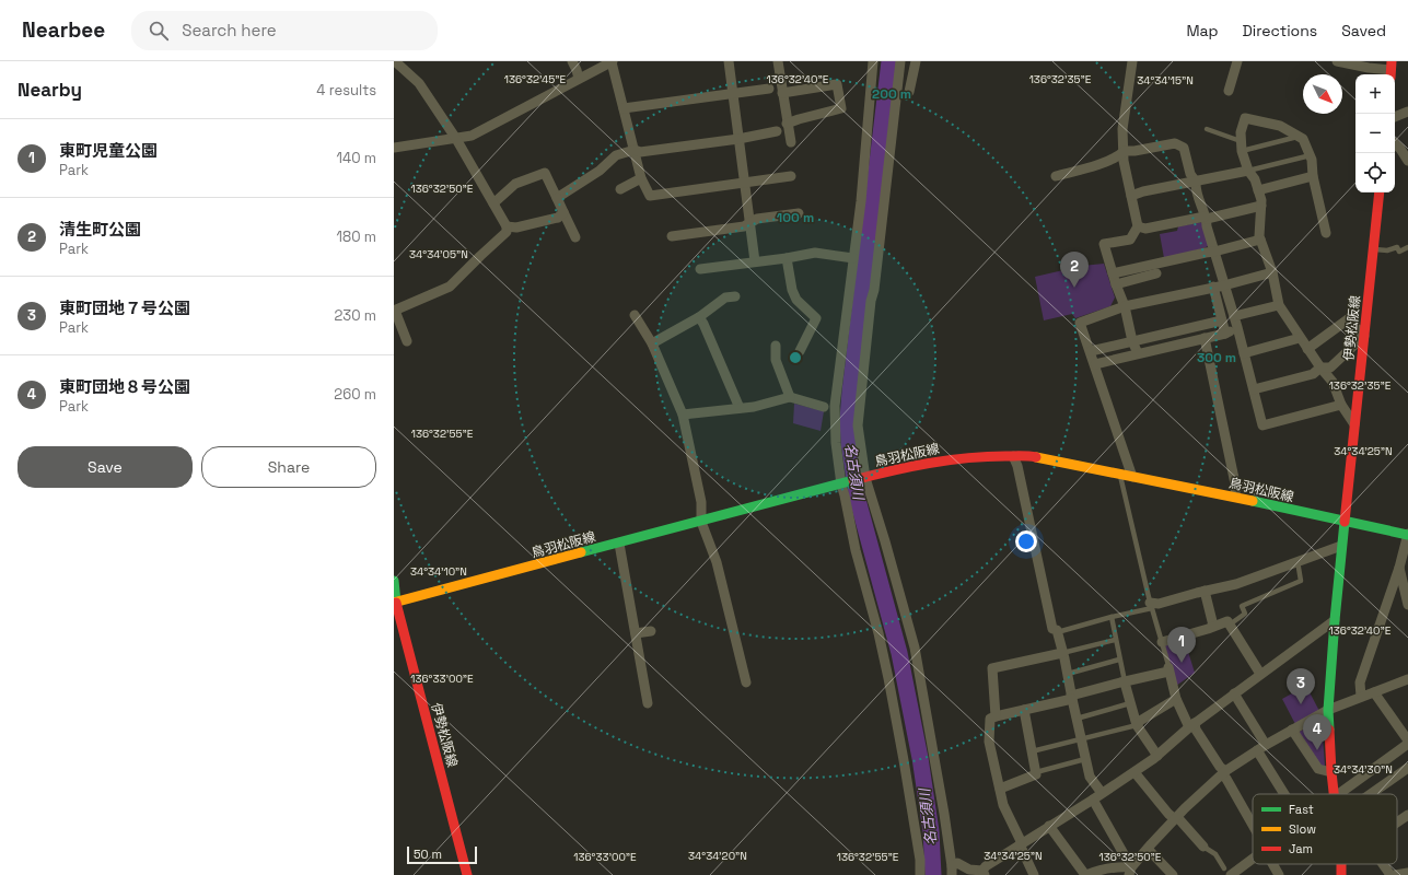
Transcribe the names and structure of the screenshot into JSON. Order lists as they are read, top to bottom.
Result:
{
  "streets": {
    "main road": ["伊勢松阪線", "鳥羽松阪線"]
  },
  "crossings": [
    ["伊勢松阪線", "鳥羽松阪線"]
  ],
  "water": ["名古須川"],
  "legend": ["Fast", "Slow", "Jam"],
  "scale_bar": "50 m",
  "north": "bottom right",
  "page": {
    "header": "Nearbee",
    "search": "Search here",
    "nav": ["Map", "Directions", "Saved"],
    "heading": ["Nearby", "4 results"],
    "map_buttons": ["+", "−"],
    "list": [
      {
        "mark": "1",
        "name": "東町児童公園",
        "note": "Park",
        "value": "140 m"
      },
      {
        "mark": "2",
        "name": "清生町公園",
        "note": "Park",
        "value": "180 m"
      },
      {
        "mark": "3",
        "name": "東町団地７号公園",
        "note": "Park",
        "value": "230 m"
      },
      {
        "mark": "4",
        "name": "東町団地８号公園",
        "note": "Park",
        "value": "260 m"
      }
    ],
    "pins": [
      "2",
      "1",
      "3",
      "4"
    ],
    "buttons": ["Save", "Share"],
    "scale": "50 m"
  },
  "coordinates": [
    "136°32'40\"E",
    "136°32'35\"E",
    "136°32'45\"E",
    "34°34'15\"N",
    "136°32'50\"E",
    "34°34'05\"N",
    "136°32'55\"E",
    "34°34'25\"N",
    "34°34'10\"N",
    "136°33'00\"E",
    "34°34'30\"N",
    "34°34'20\"N"
  ],
  "rings": ["200 m", "100 m", "300 m"]
}
